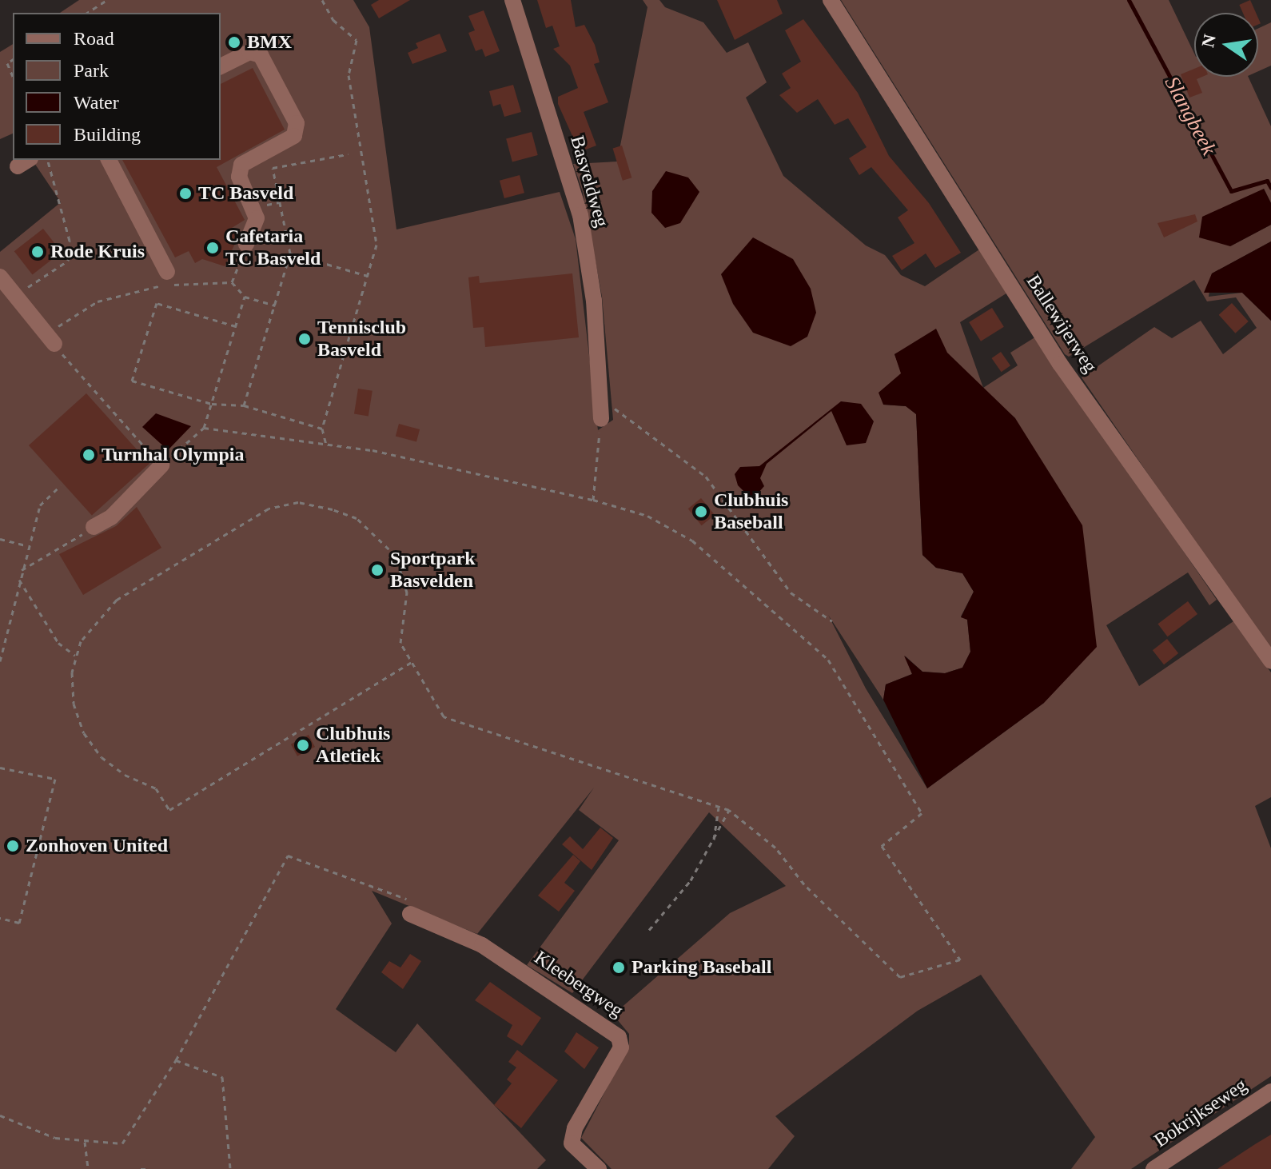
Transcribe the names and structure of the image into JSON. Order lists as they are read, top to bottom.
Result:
{
  "streets": {
    "street": [
      "Basveldweg",
      "Ballewijerweg",
      "Kleebergweg",
      "Bokrijkseweg"
    ]
  },
  "water": ["Slangbeek"],
  "places": [
    "BMX",
    "TC Basveld",
    "Cafetaria TC Basveld",
    "Rode Kruis",
    "Tennisclub Basveld",
    "Turnhal Olympia",
    "Clubhuis Baseball",
    "Sportpark Basvelden",
    "Clubhuis Atletiek",
    "Zonhoven United",
    "Parking Baseball"
  ],
  "legend": [
    "Road",
    "Park",
    "Water",
    "Building"
  ],
  "north": "left"
}
